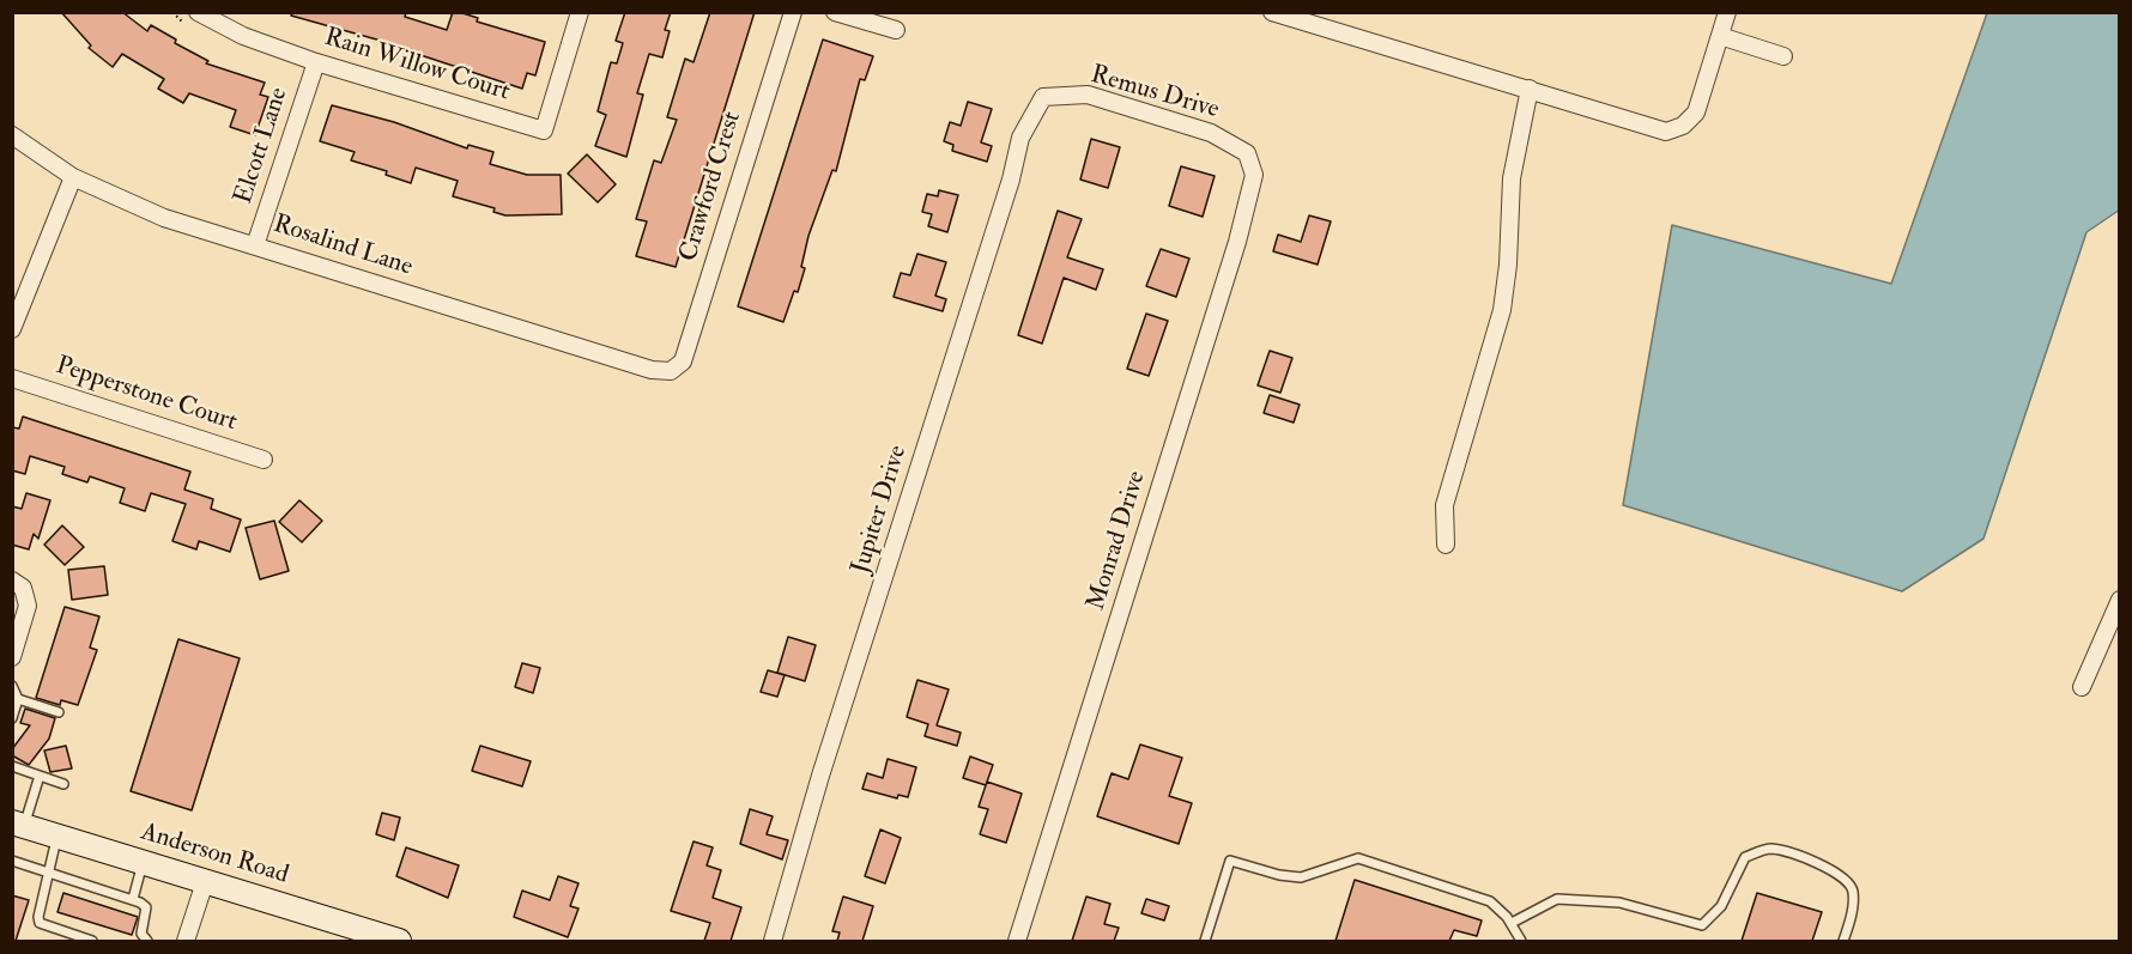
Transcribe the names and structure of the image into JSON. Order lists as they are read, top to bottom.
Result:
{
  "streets": {
    "street": [
      "Rain Willow Court",
      "Remus Drive",
      "Elcott Lane",
      "Crawford Crest",
      "Rosalind Lane",
      "Pepperstone Court",
      "Jupiter Drive",
      "Monrad Drive",
      "Anderson Road"
    ]
  },
  "crossings": [
    ["Rain Willow Court", "Elcott Lane"],
    ["Remus Drive", "Jupiter Drive"],
    ["Remus Drive", "Monrad Drive"],
    ["Elcott Lane", "Rosalind Lane"],
    ["Crawford Crest", "Rosalind Lane"]
  ]
}
